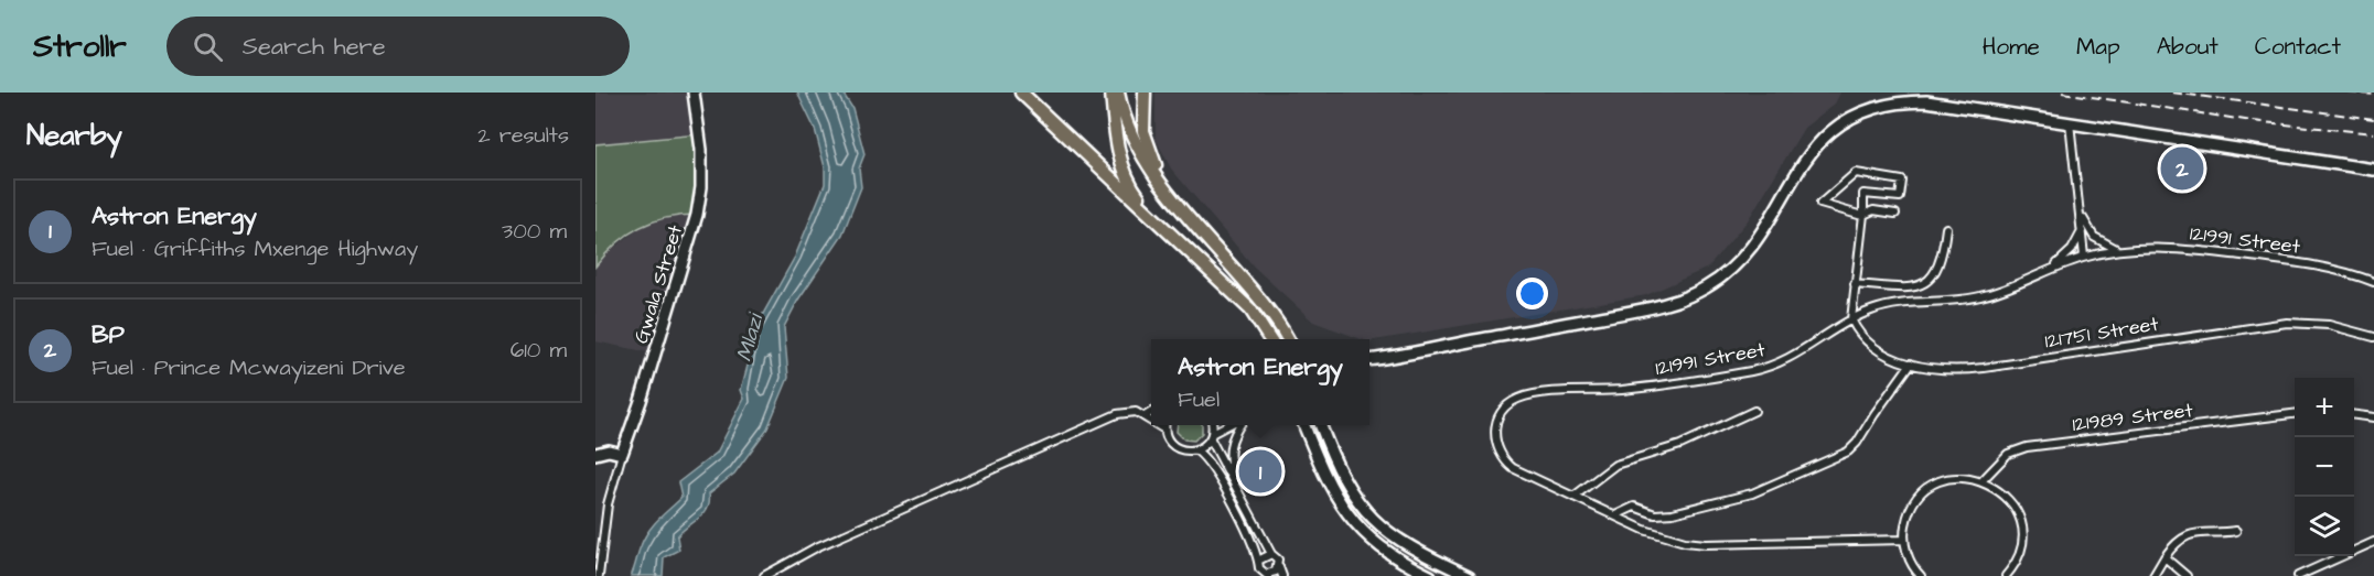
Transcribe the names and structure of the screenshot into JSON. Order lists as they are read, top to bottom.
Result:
{
  "streets": {
    "street": [
      "121991 Street",
      "Gwala Street",
      "121751 Street",
      "121989 Street"
    ]
  },
  "crossings": [
    ["121991 Street", "121751 Street"]
  ],
  "water": ["Mlazi"],
  "page": {
    "header": "Strollr",
    "search": "Search here",
    "nav": [
      "Home",
      "Map",
      "About",
      "Contact"
    ],
    "heading": ["Nearby", "2 results"],
    "pins": ["2", "1"],
    "list": [
      {
        "mark": "1",
        "name": "Astron Energy",
        "note": "Fuel · Griffiths Mxenge Highway",
        "value": "300 m"
      },
      {
        "mark": "2",
        "name": "BP",
        "note": "Fuel · Prince Mcwayizeni Drive",
        "value": "610 m"
      }
    ],
    "popup": ["Astron Energy", "Fuel"],
    "map_buttons": ["+", "−"]
  }
}
